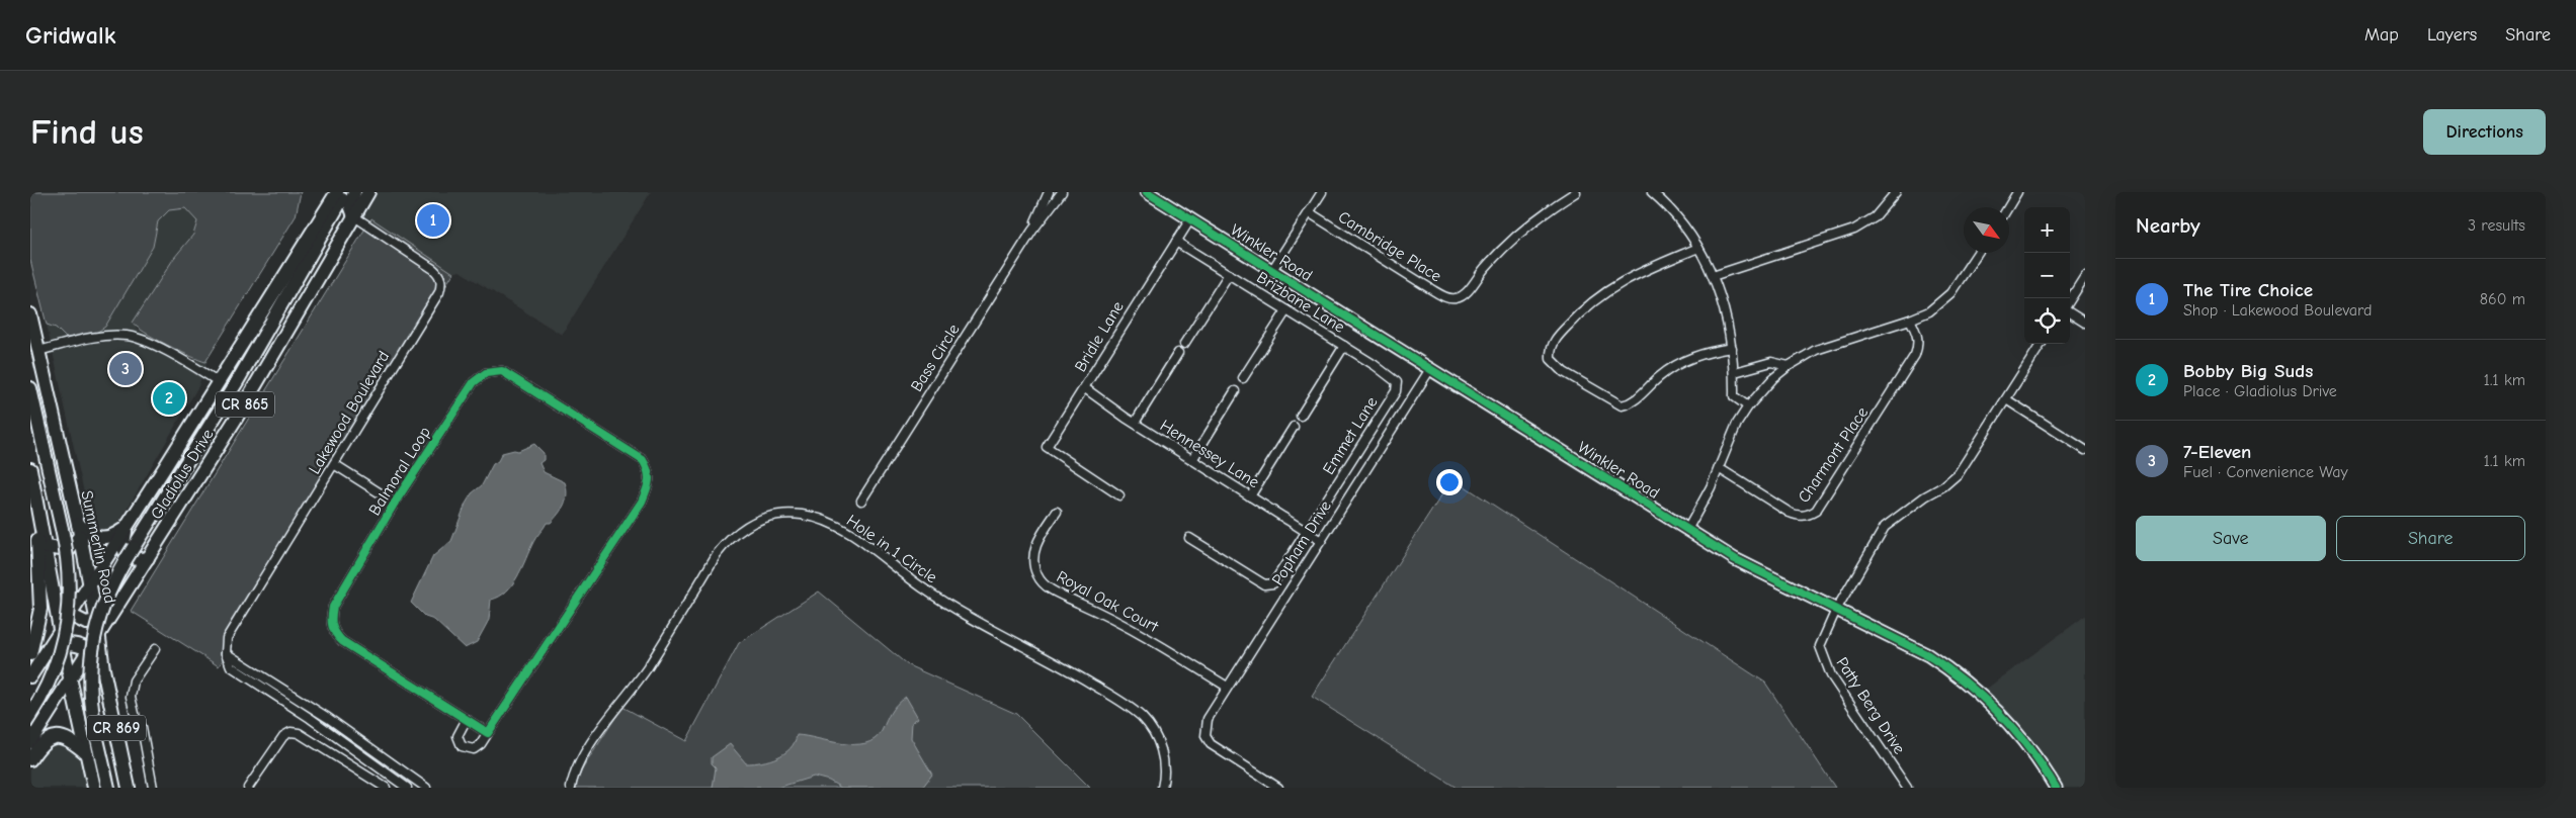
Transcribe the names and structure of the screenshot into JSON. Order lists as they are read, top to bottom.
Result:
{
  "streets": {
    "main road": [
      "CR 865",
      "Gladiolus Drive",
      "Summerlin Road",
      "CR 869"
    ],
    "street": [
      "Cambridge Place",
      "Winkler Road",
      "Brizbane Lane",
      "Bridle Lane",
      "Bass Circle",
      "Lakewood Boulevard",
      "Emmet Lane",
      "Hennessey Lane",
      "Charmont Place",
      "Balmoral Loop",
      "Popham Drive",
      "Hole in 1 Circle",
      "Royal Oak Court",
      "Patty Berg Drive"
    ]
  },
  "crossings": [
    ["Winkler Road", "Bridle Lane"],
    ["Winkler Road", "Popham Drive"],
    ["Winkler Road", "Patty Berg Drive"],
    ["Brizbane Lane", "Bridle Lane"],
    ["Brizbane Lane", "Emmet Lane"],
    ["Bridle Lane", "Hennessey Lane"],
    ["Lakewood Boulevard", "Balmoral Loop"],
    ["Lakewood Boulevard", "Gladiolus Drive"],
    ["Emmet Lane", "Hennessey Lane"],
    ["Hennessey Lane", "Popham Drive"],
    ["Gladiolus Drive", "Summerlin Road"],
    ["Gladiolus Drive", "CR 869"],
    ["Popham Drive", "Royal Oak Court"]
  ],
  "north": "bottom right",
  "page": {
    "header": "Gridwalk",
    "nav": ["Map", "Layers", "Share"],
    "buttons": [
      "Directions",
      ["Save", "Share"]
    ],
    "title": "Find us",
    "heading": ["Nearby", "3 results"],
    "pins": ["1", "3", "2"],
    "map_buttons": ["+", "−"],
    "list": [
      {
        "mark": "1",
        "name": "The Tire Choice",
        "note": "Shop · Lakewood Boulevard",
        "value": "860 m"
      },
      {
        "mark": "2",
        "name": "Bobby Big Suds",
        "note": "Place · Gladiolus Drive",
        "value": "1.1 km"
      },
      {
        "mark": "3",
        "name": "7-Eleven",
        "note": "Fuel · Convenience Way",
        "value": "1.1 km"
      }
    ]
  }
}
